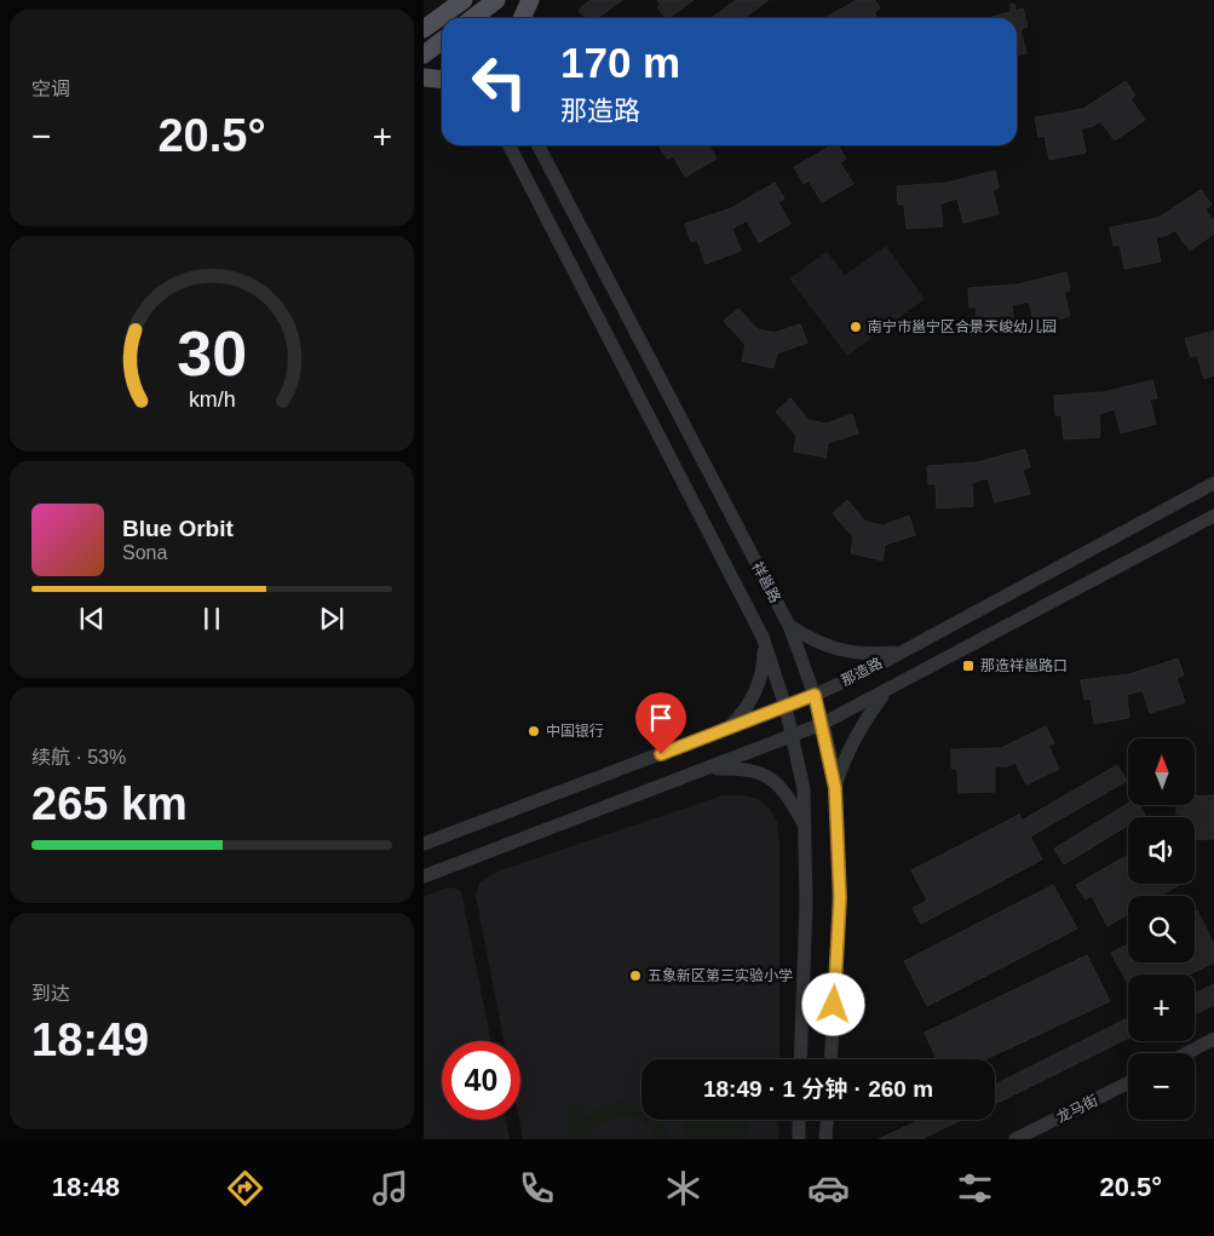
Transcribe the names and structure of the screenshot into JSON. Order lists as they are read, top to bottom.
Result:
{
  "streets": {
    "street": ["祥邕路", "那造路", "龙马街"]
  },
  "crossings": [
    ["祥邕路", "那造路"]
  ],
  "places": {
    "other": ["南宁市邕宁区合景天峻幼儿园", "中国银行", "五象新区第三实验小学"],
    "transit": ["那造祥邕路口"]
  },
  "north": "top",
  "page": {
    "tile": [
      "空调",
      ["续航 · 53%", "265 km"],
      ["到达", "18:49"]
    ],
    "turn": ["170 m", "那造路"],
    "heat": ["−", "20.5°", "+"],
    "song": ["Blue Orbit", "Sona"],
    "map_buttons": ["+", "−"],
    "limit": "40",
    "trip": "18:49 · 1 分钟 · 260 m",
    "tabs": ["18:48", "20.5°"],
    "gauge": ["30", "km/h"]
  }
}
